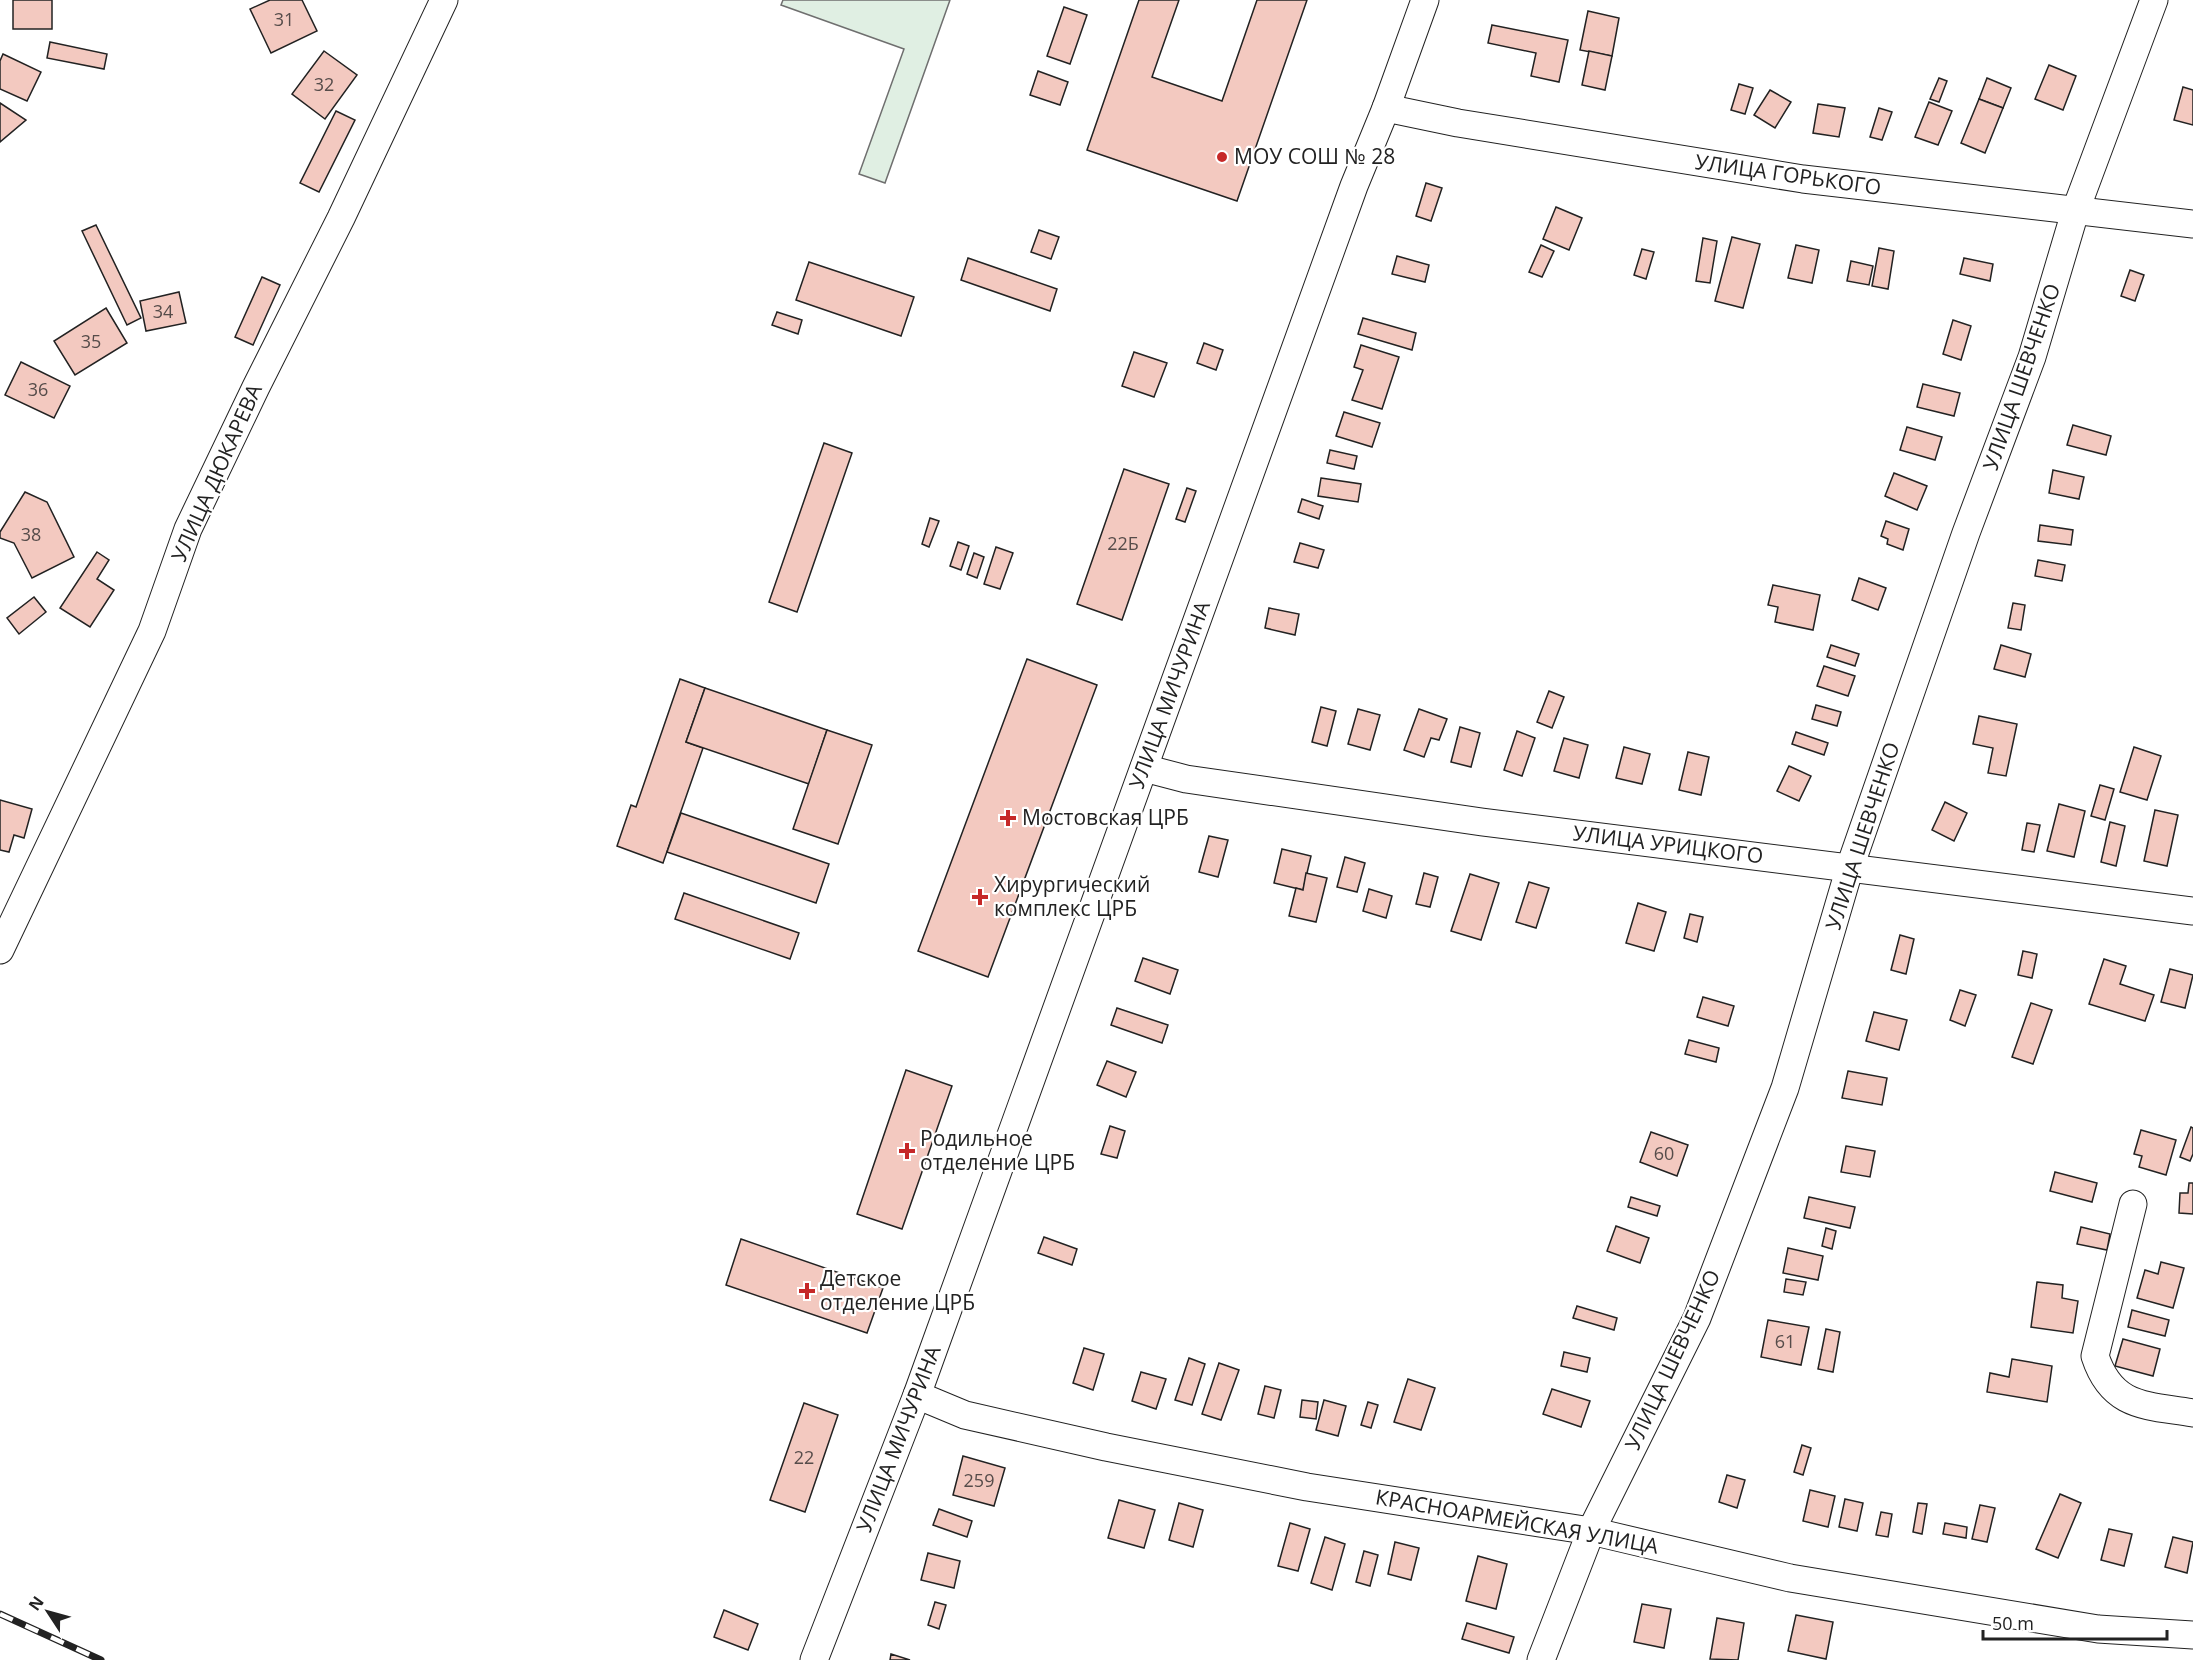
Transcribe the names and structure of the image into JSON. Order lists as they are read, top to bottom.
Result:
{
  "streets": {
    "street": [
      "УЛИЦА ГОРЬКОГО",
      "УЛИЦА ШЕВЧЕНКО",
      "УЛИЦА ДЮКАРЕВА",
      "УЛИЦА МИЧУРИНА",
      "УЛИЦА УРИЦКОГО",
      "КРАСНОАРМЕЙСКАЯ УЛИЦА"
    ]
  },
  "crossings": [
    ["УЛИЦА ГОРЬКОГО", "УЛИЦА ШЕВЧЕНКО"],
    ["УЛИЦА ГОРЬКОГО", "УЛИЦА МИЧУРИНА"],
    ["УЛИЦА ШЕВЧЕНКО", "УЛИЦА УРИЦКОГО"],
    ["УЛИЦА ШЕВЧЕНКО", "КРАСНОАРМЕЙСКАЯ УЛИЦА"],
    ["УЛИЦА МИЧУРИНА", "УЛИЦА УРИЦКОГО"],
    ["УЛИЦА МИЧУРИНА", "КРАСНОАРМЕЙСКАЯ УЛИЦА"]
  ],
  "places": {
    "other": ["МОУ СОШ № 28"],
    "health": [
      "Мостовская ЦРБ",
      "Хирургический комплекс ЦРБ",
      "Родильное отделение ЦРБ",
      "Детское отделение ЦРБ"
    ]
  },
  "house_numbers": [
    "31",
    "32",
    "34",
    "35",
    "36",
    "38",
    "22Б",
    "60",
    "61",
    "22",
    "259"
  ],
  "scale_bar": "50 m",
  "north": "top left"
}
